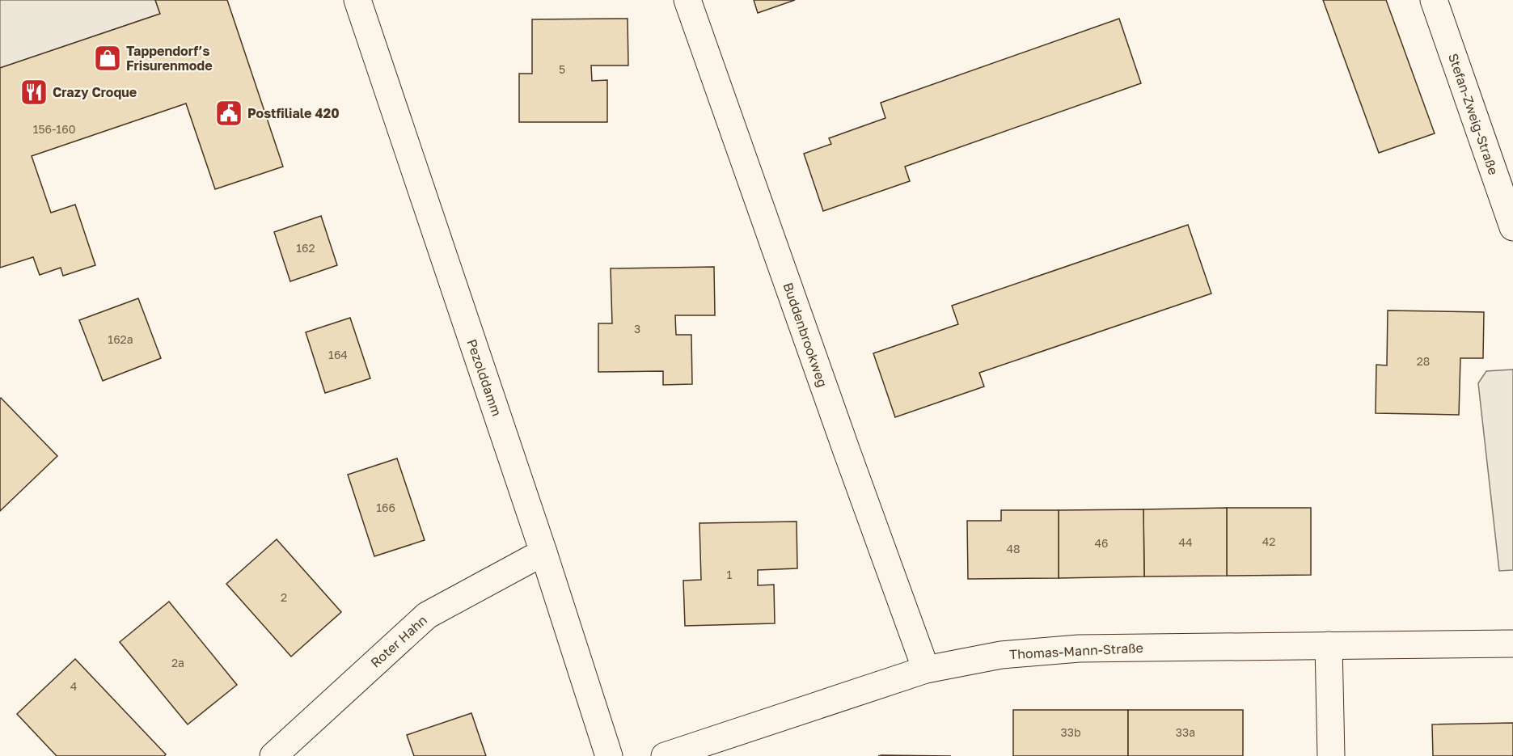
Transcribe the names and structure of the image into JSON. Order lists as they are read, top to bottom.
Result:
{
  "streets": {
    "street": [
      "Stefan-Zweig-Straße",
      "Buddenbrookweg",
      "Pezolddamm",
      "Roter Hahn",
      "Thomas-Mann-Straße"
    ]
  },
  "crossings": [
    ["Buddenbrookweg", "Thomas-Mann-Straße"],
    ["Pezolddamm", "Roter Hahn"]
  ],
  "places": {
    "shop": ["Tappendorf’s Frisurenmode"],
    "restaurant": ["Crazy Croque"],
    "public building": ["Postfiliale 420"]
  },
  "house_numbers": [
    "5",
    "156-160",
    "162",
    "3",
    "162a",
    "164",
    "28",
    "166",
    "42",
    "44",
    "46",
    "48",
    "1",
    "2",
    "2a",
    "4",
    "33b",
    "33a"
  ]
}
